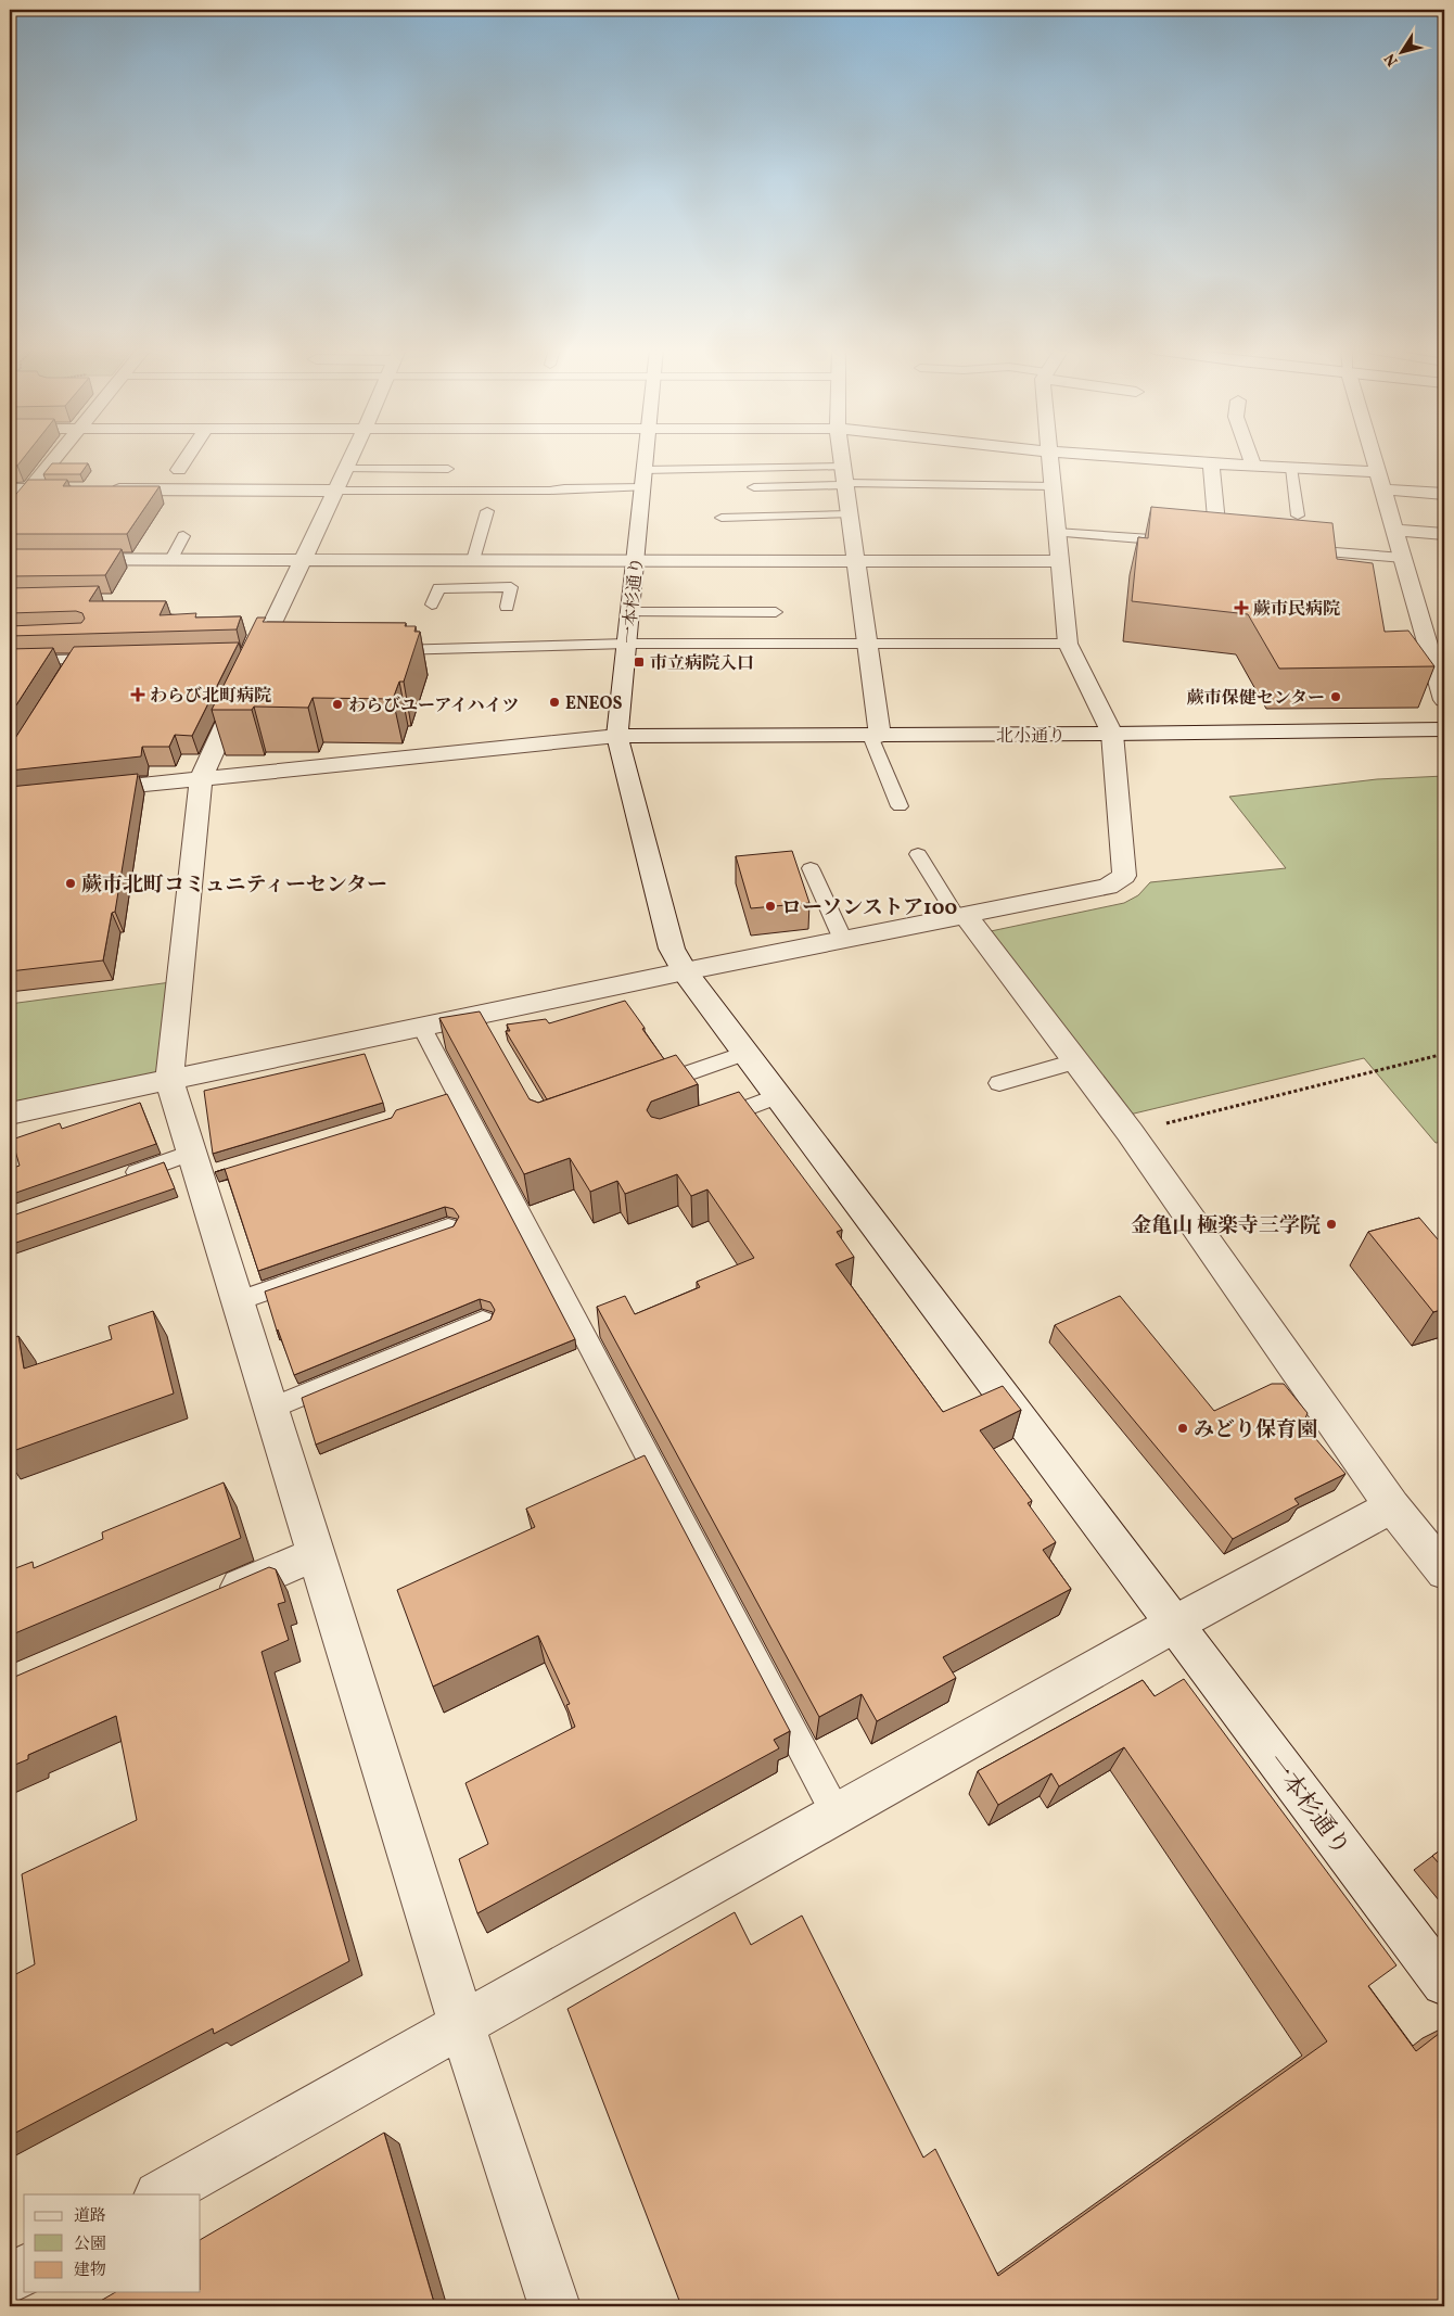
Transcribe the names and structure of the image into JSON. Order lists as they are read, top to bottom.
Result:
{
  "streets": {
    "street": ["一本杉通り", "北小通り"]
  },
  "crossings": [
    ["一本杉通り", "北小通り"]
  ],
  "places": {
    "health": ["蕨市民病院", "わらび北町病院"],
    "transit": ["市立病院入口"],
    "other": [
      "蕨市保健センター",
      "ENEOS",
      "わらびユーアイハイツ",
      "蕨市北町コミュニティーセンター",
      "ローソンストア100",
      "金亀山 極楽寺三学院",
      "みどり保育園"
    ]
  },
  "legend": ["道路", "公園", "建物"],
  "north": "bottom left"
}
